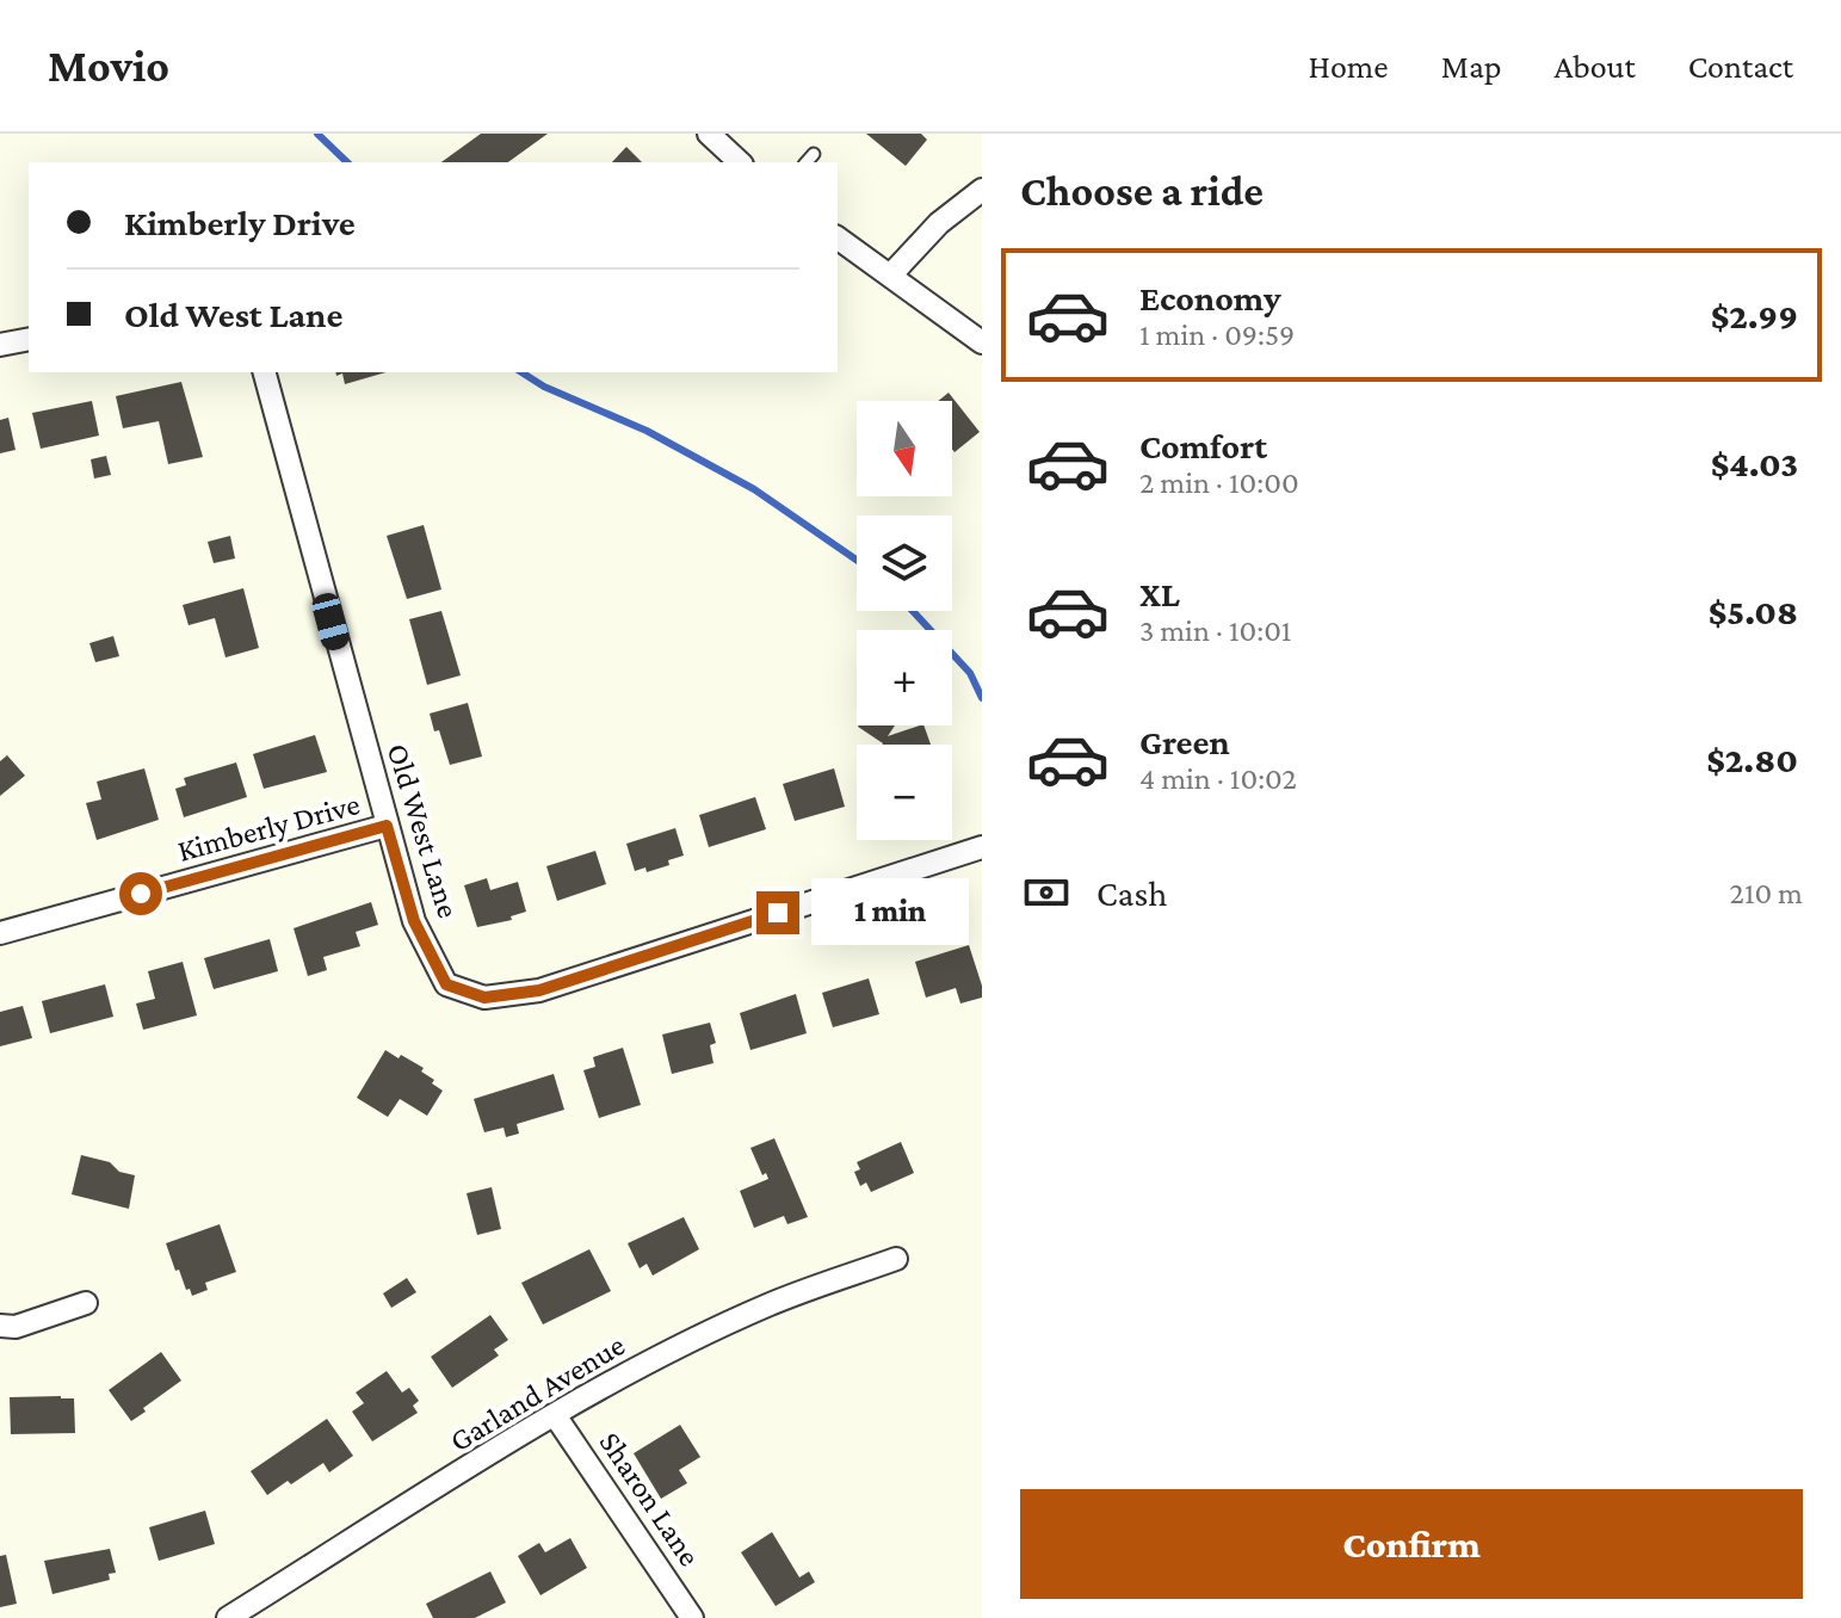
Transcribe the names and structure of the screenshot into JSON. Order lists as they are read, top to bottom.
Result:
{
  "streets": {
    "street": [
      "Kimberly Drive",
      "Old West Lane",
      "Garland Avenue",
      "Sharon Lane"
    ]
  },
  "crossings": [
    ["Kimberly Drive", "Old West Lane"],
    ["Garland Avenue", "Sharon Lane"]
  ],
  "north": "bottom",
  "page": {
    "header": "Movio",
    "nav": [
      "Home",
      "Map",
      "About",
      "Contact"
    ],
    "heading": "Choose a ride",
    "banner": ["Kimberly Drive", "Old West Lane"],
    "list": [
      {
        "name": "Economy",
        "note": "1 min · 09:59",
        "value": "$2.99"
      },
      {
        "name": "Comfort",
        "note": "2 min · 10:00",
        "value": "$4.03"
      },
      {
        "name": "XL",
        "note": "3 min · 10:01",
        "value": "$5.08"
      },
      {
        "name": "Green",
        "note": "4 min · 10:02",
        "value": "$2.80"
      }
    ],
    "map_buttons": ["+", "−"],
    "pay": ["Cash", "210 m"],
    "bubble": "1 min",
    "buttons": "Confirm"
  }
}
